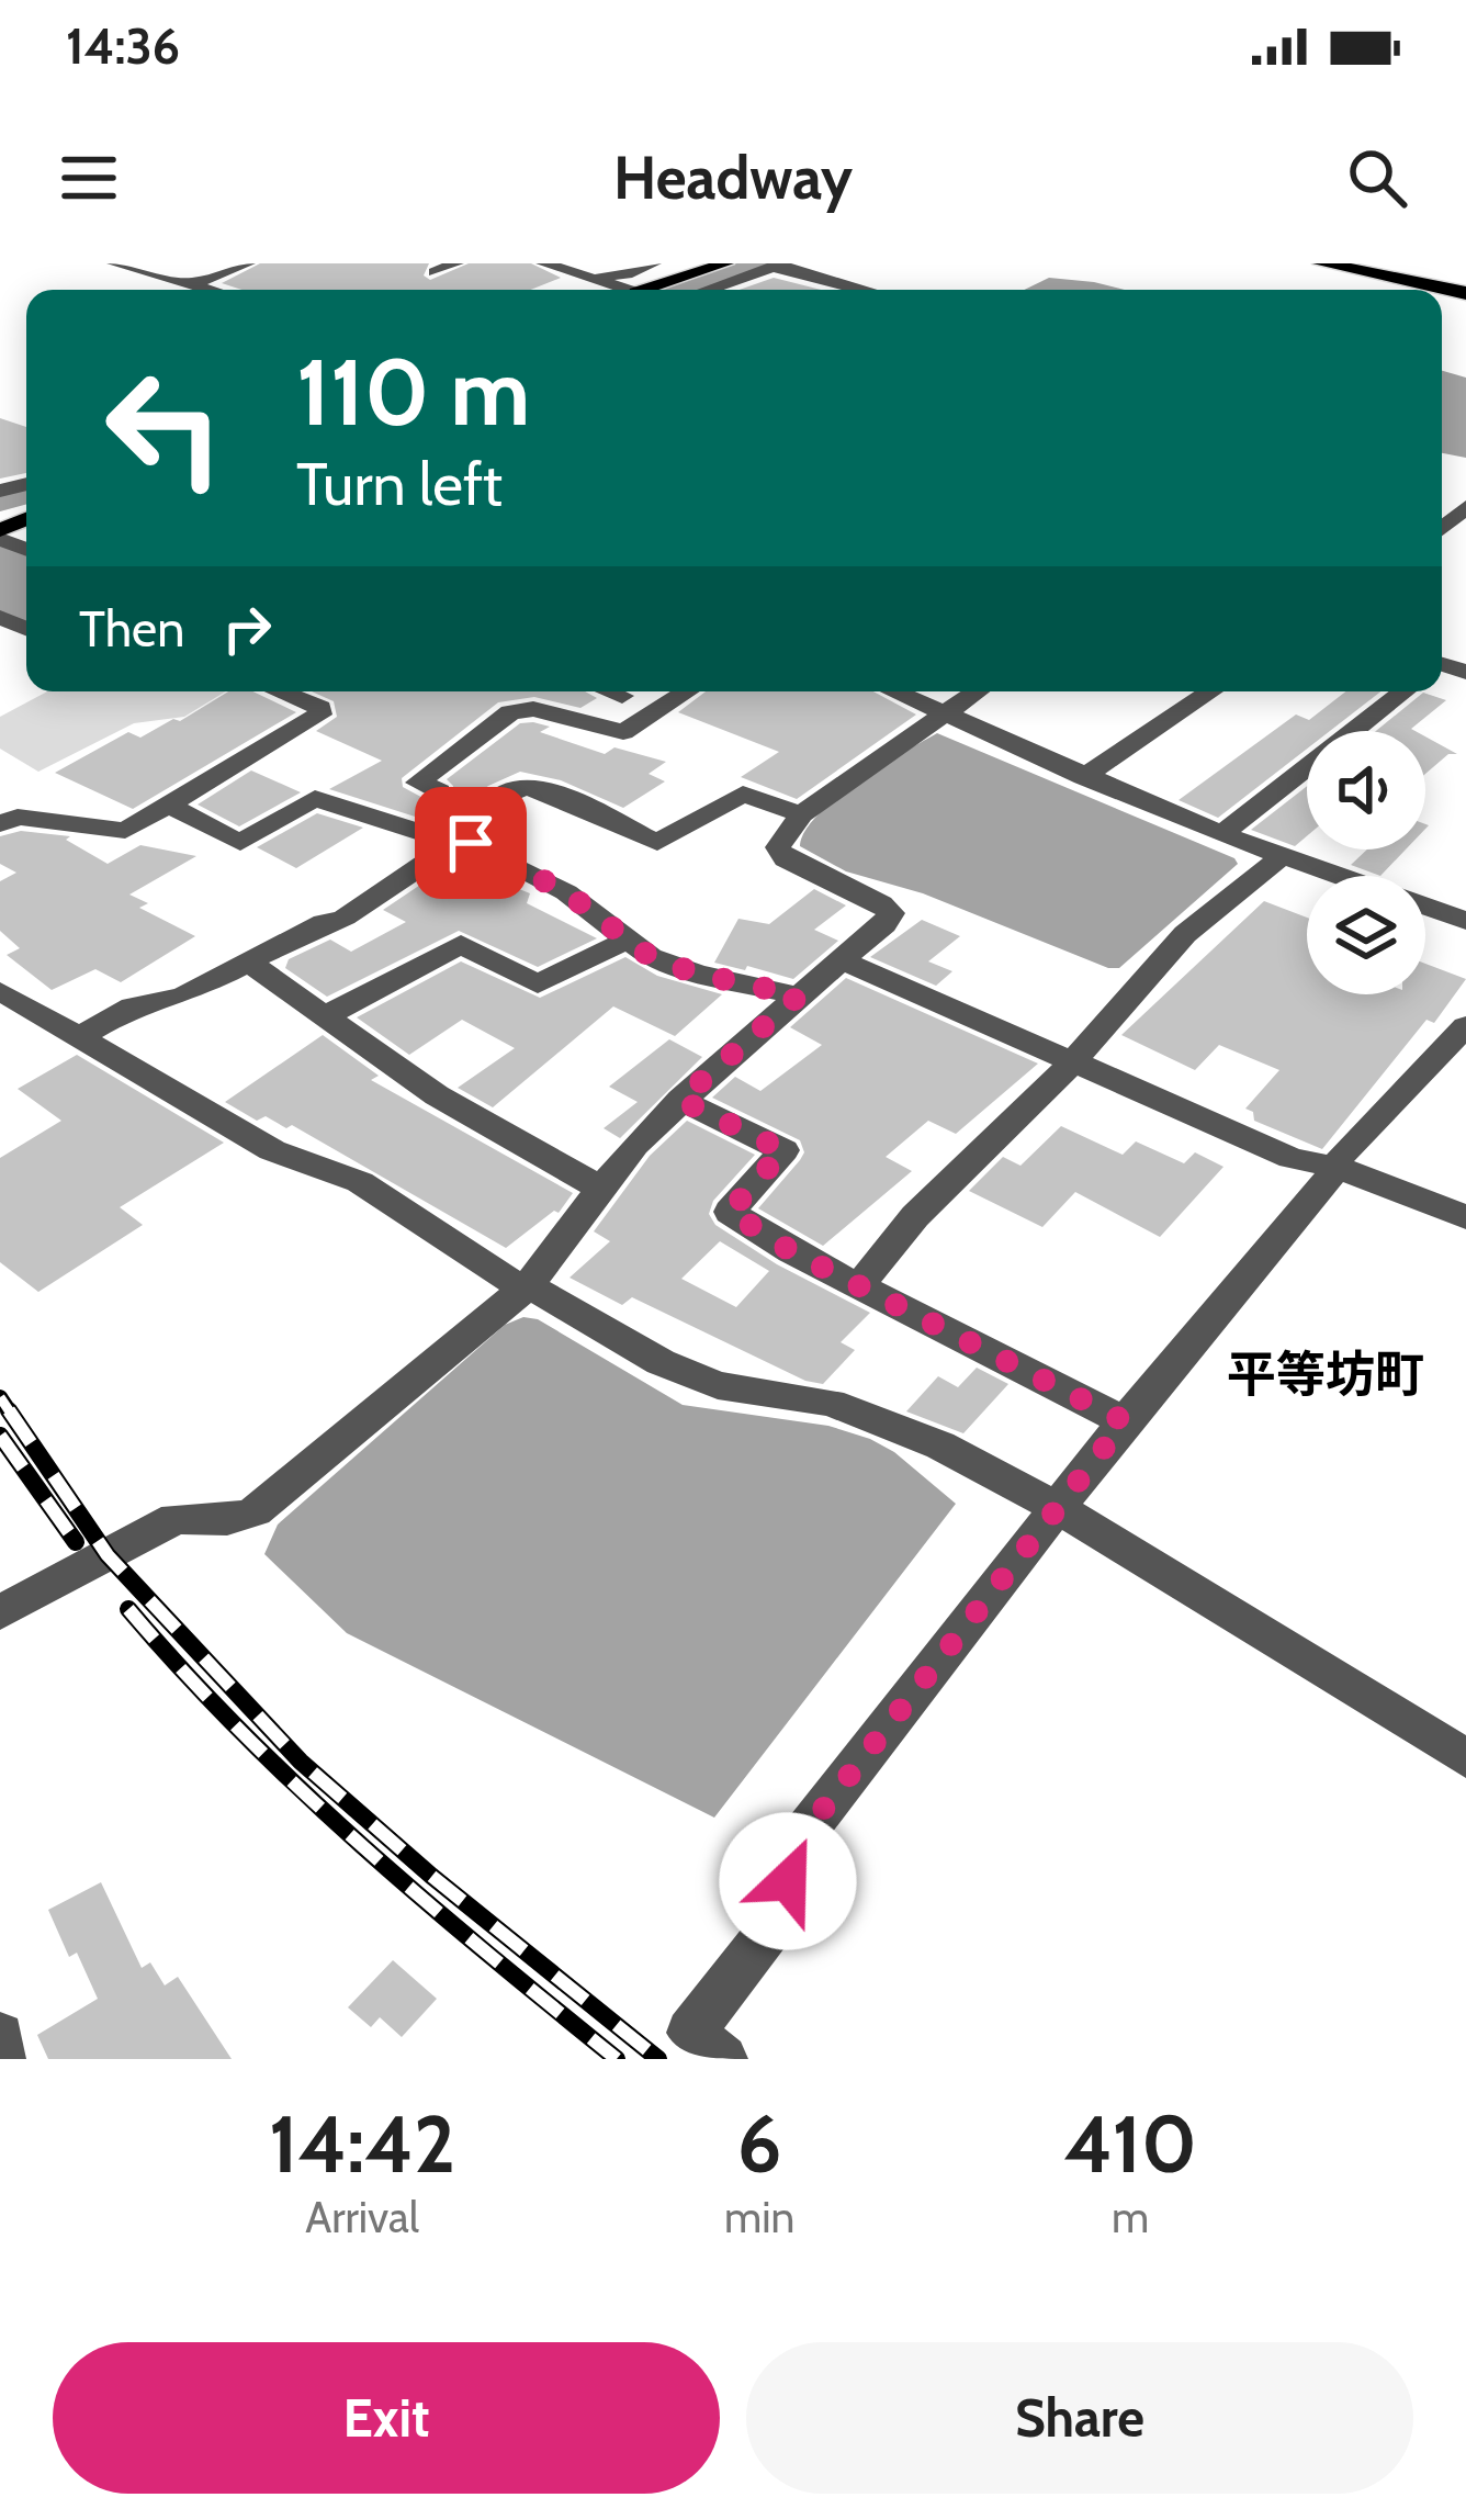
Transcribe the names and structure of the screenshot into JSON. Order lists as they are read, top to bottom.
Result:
{
  "districts": ["平等坊町"],
  "page": {
    "status": "14:36",
    "header": "Headway",
    "turn": ["110 m", "Turn left"],
    "then": "Then",
    "eta": [
      "14:42",
      "Arrival",
      "6",
      "min",
      "410",
      "m"
    ],
    "buttons": ["Exit", "Share"]
  }
}
